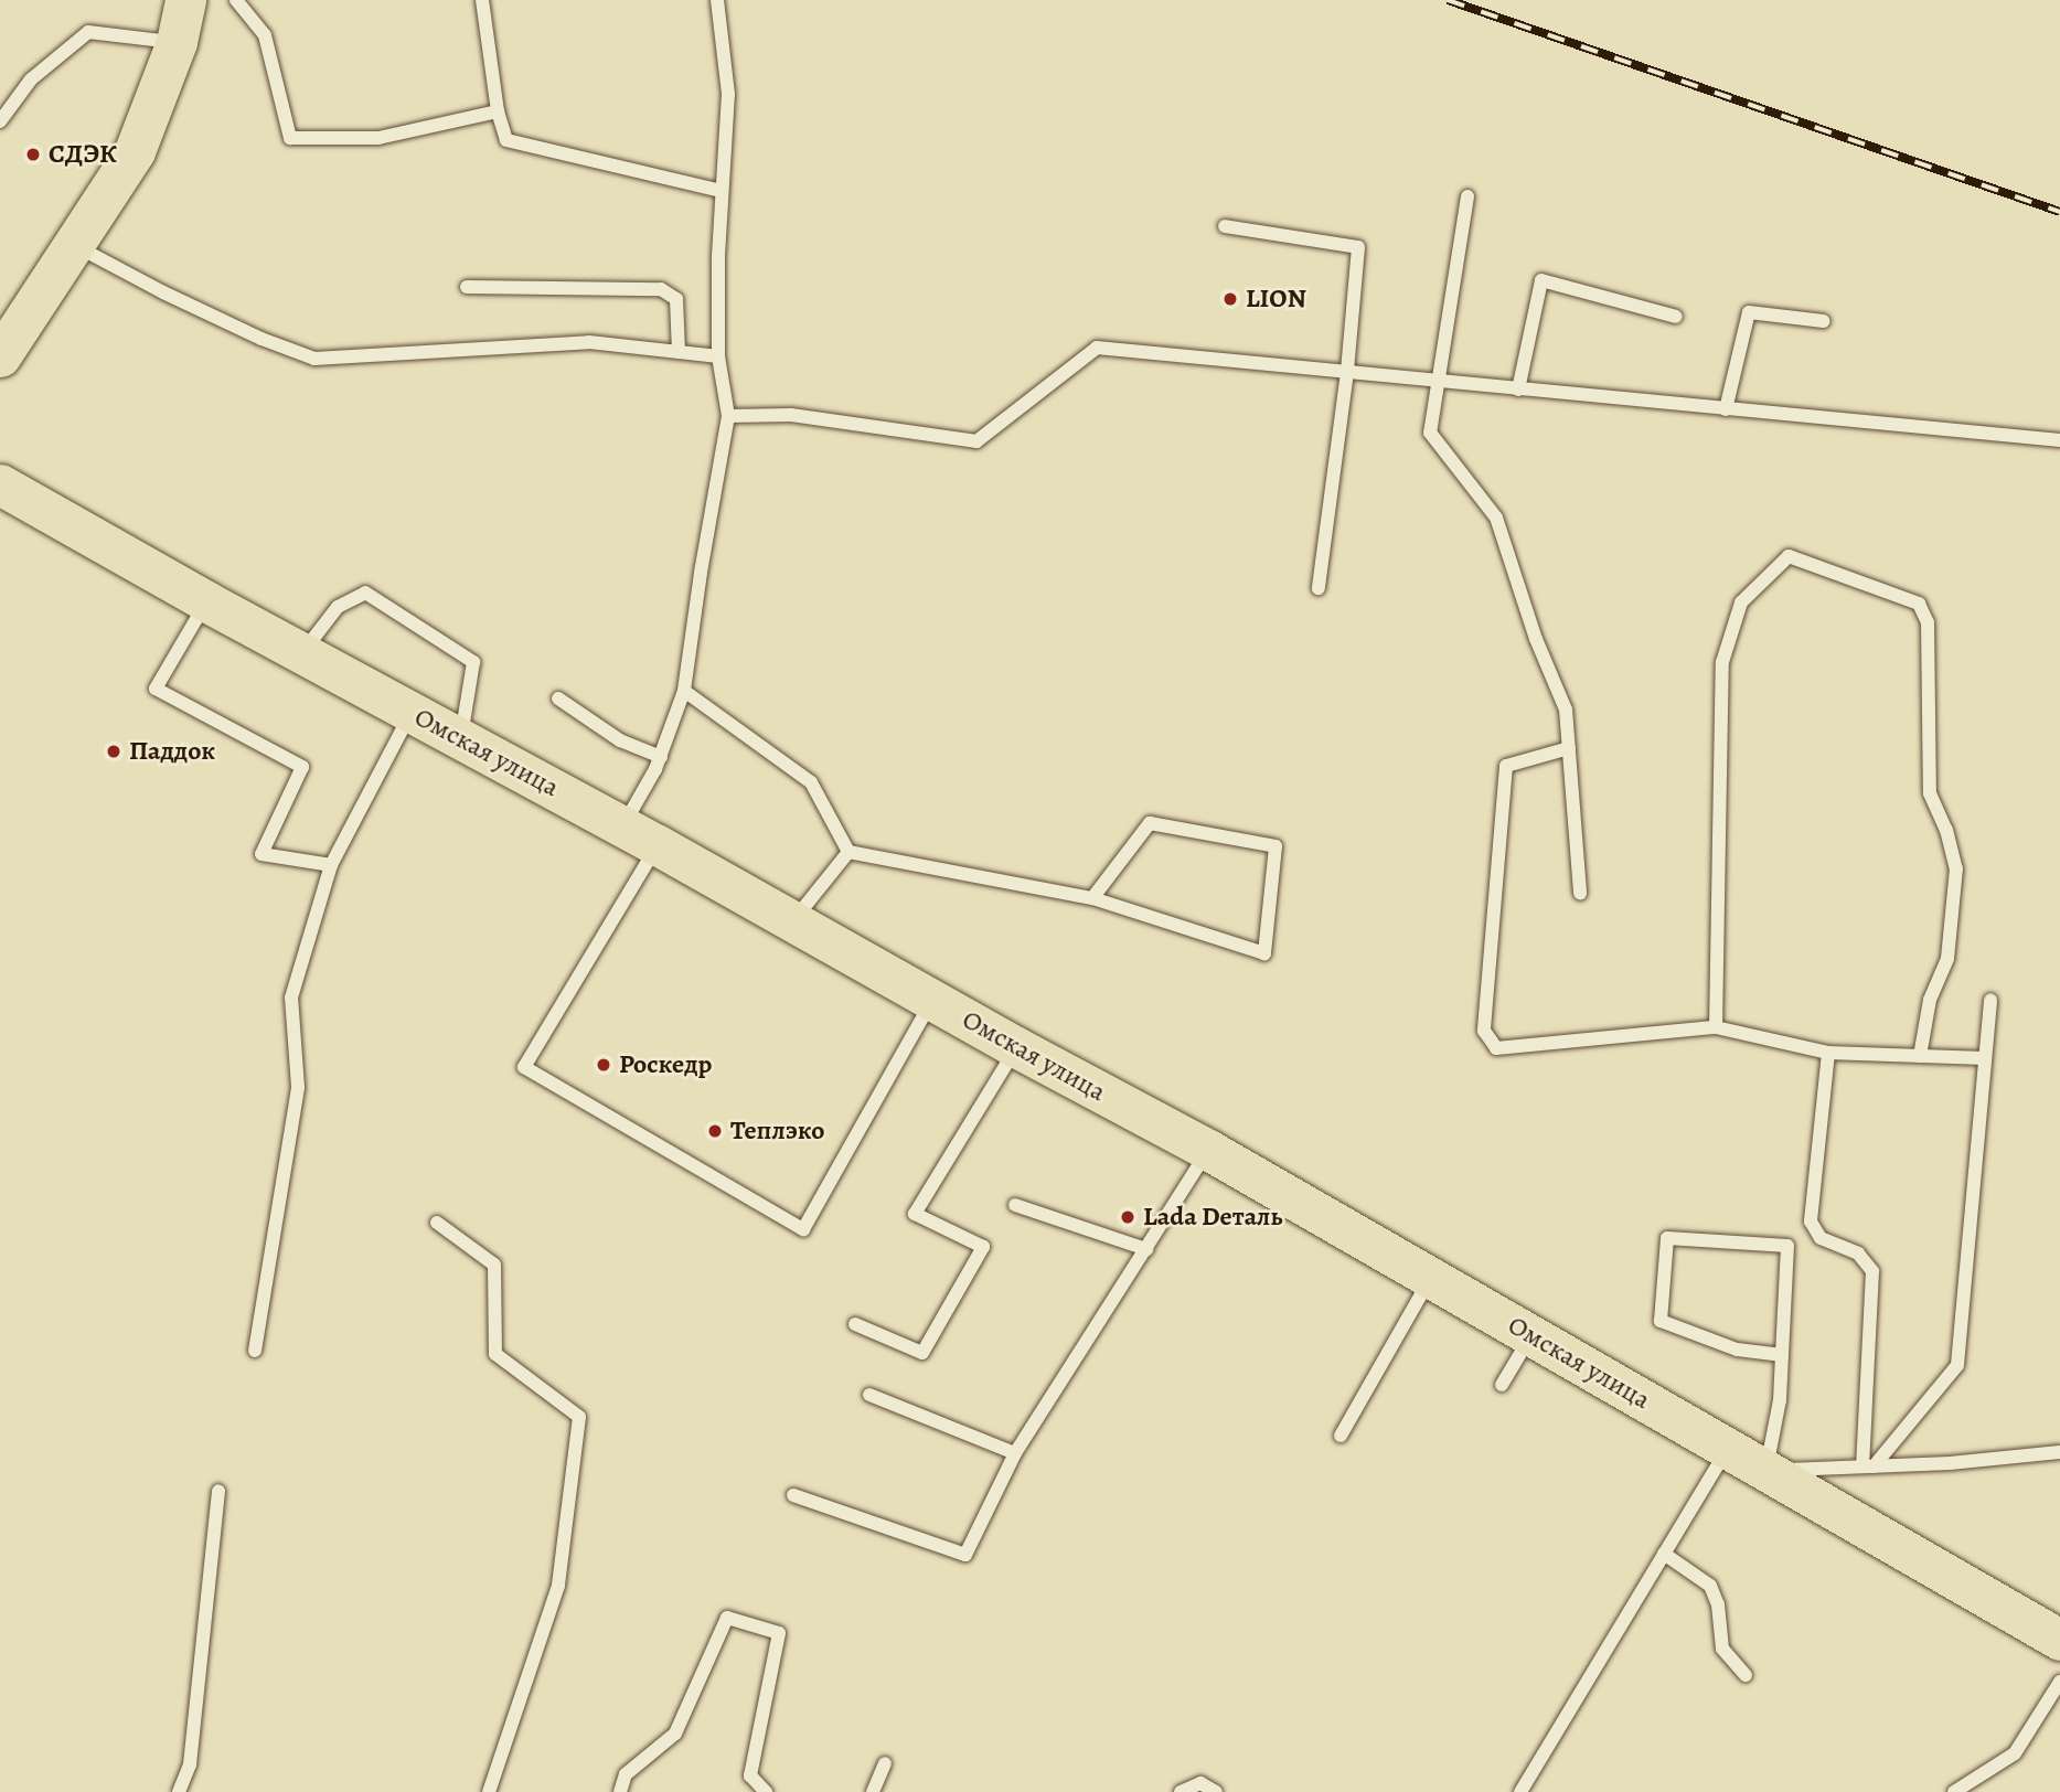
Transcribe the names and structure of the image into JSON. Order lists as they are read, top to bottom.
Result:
{
  "streets": {
    "main road": ["Омская улица"]
  },
  "places": [
    "СДЭК",
    "LION",
    "Паддок",
    "Роскедр",
    "Теплэко",
    "Lada Dеталь"
  ]
}
